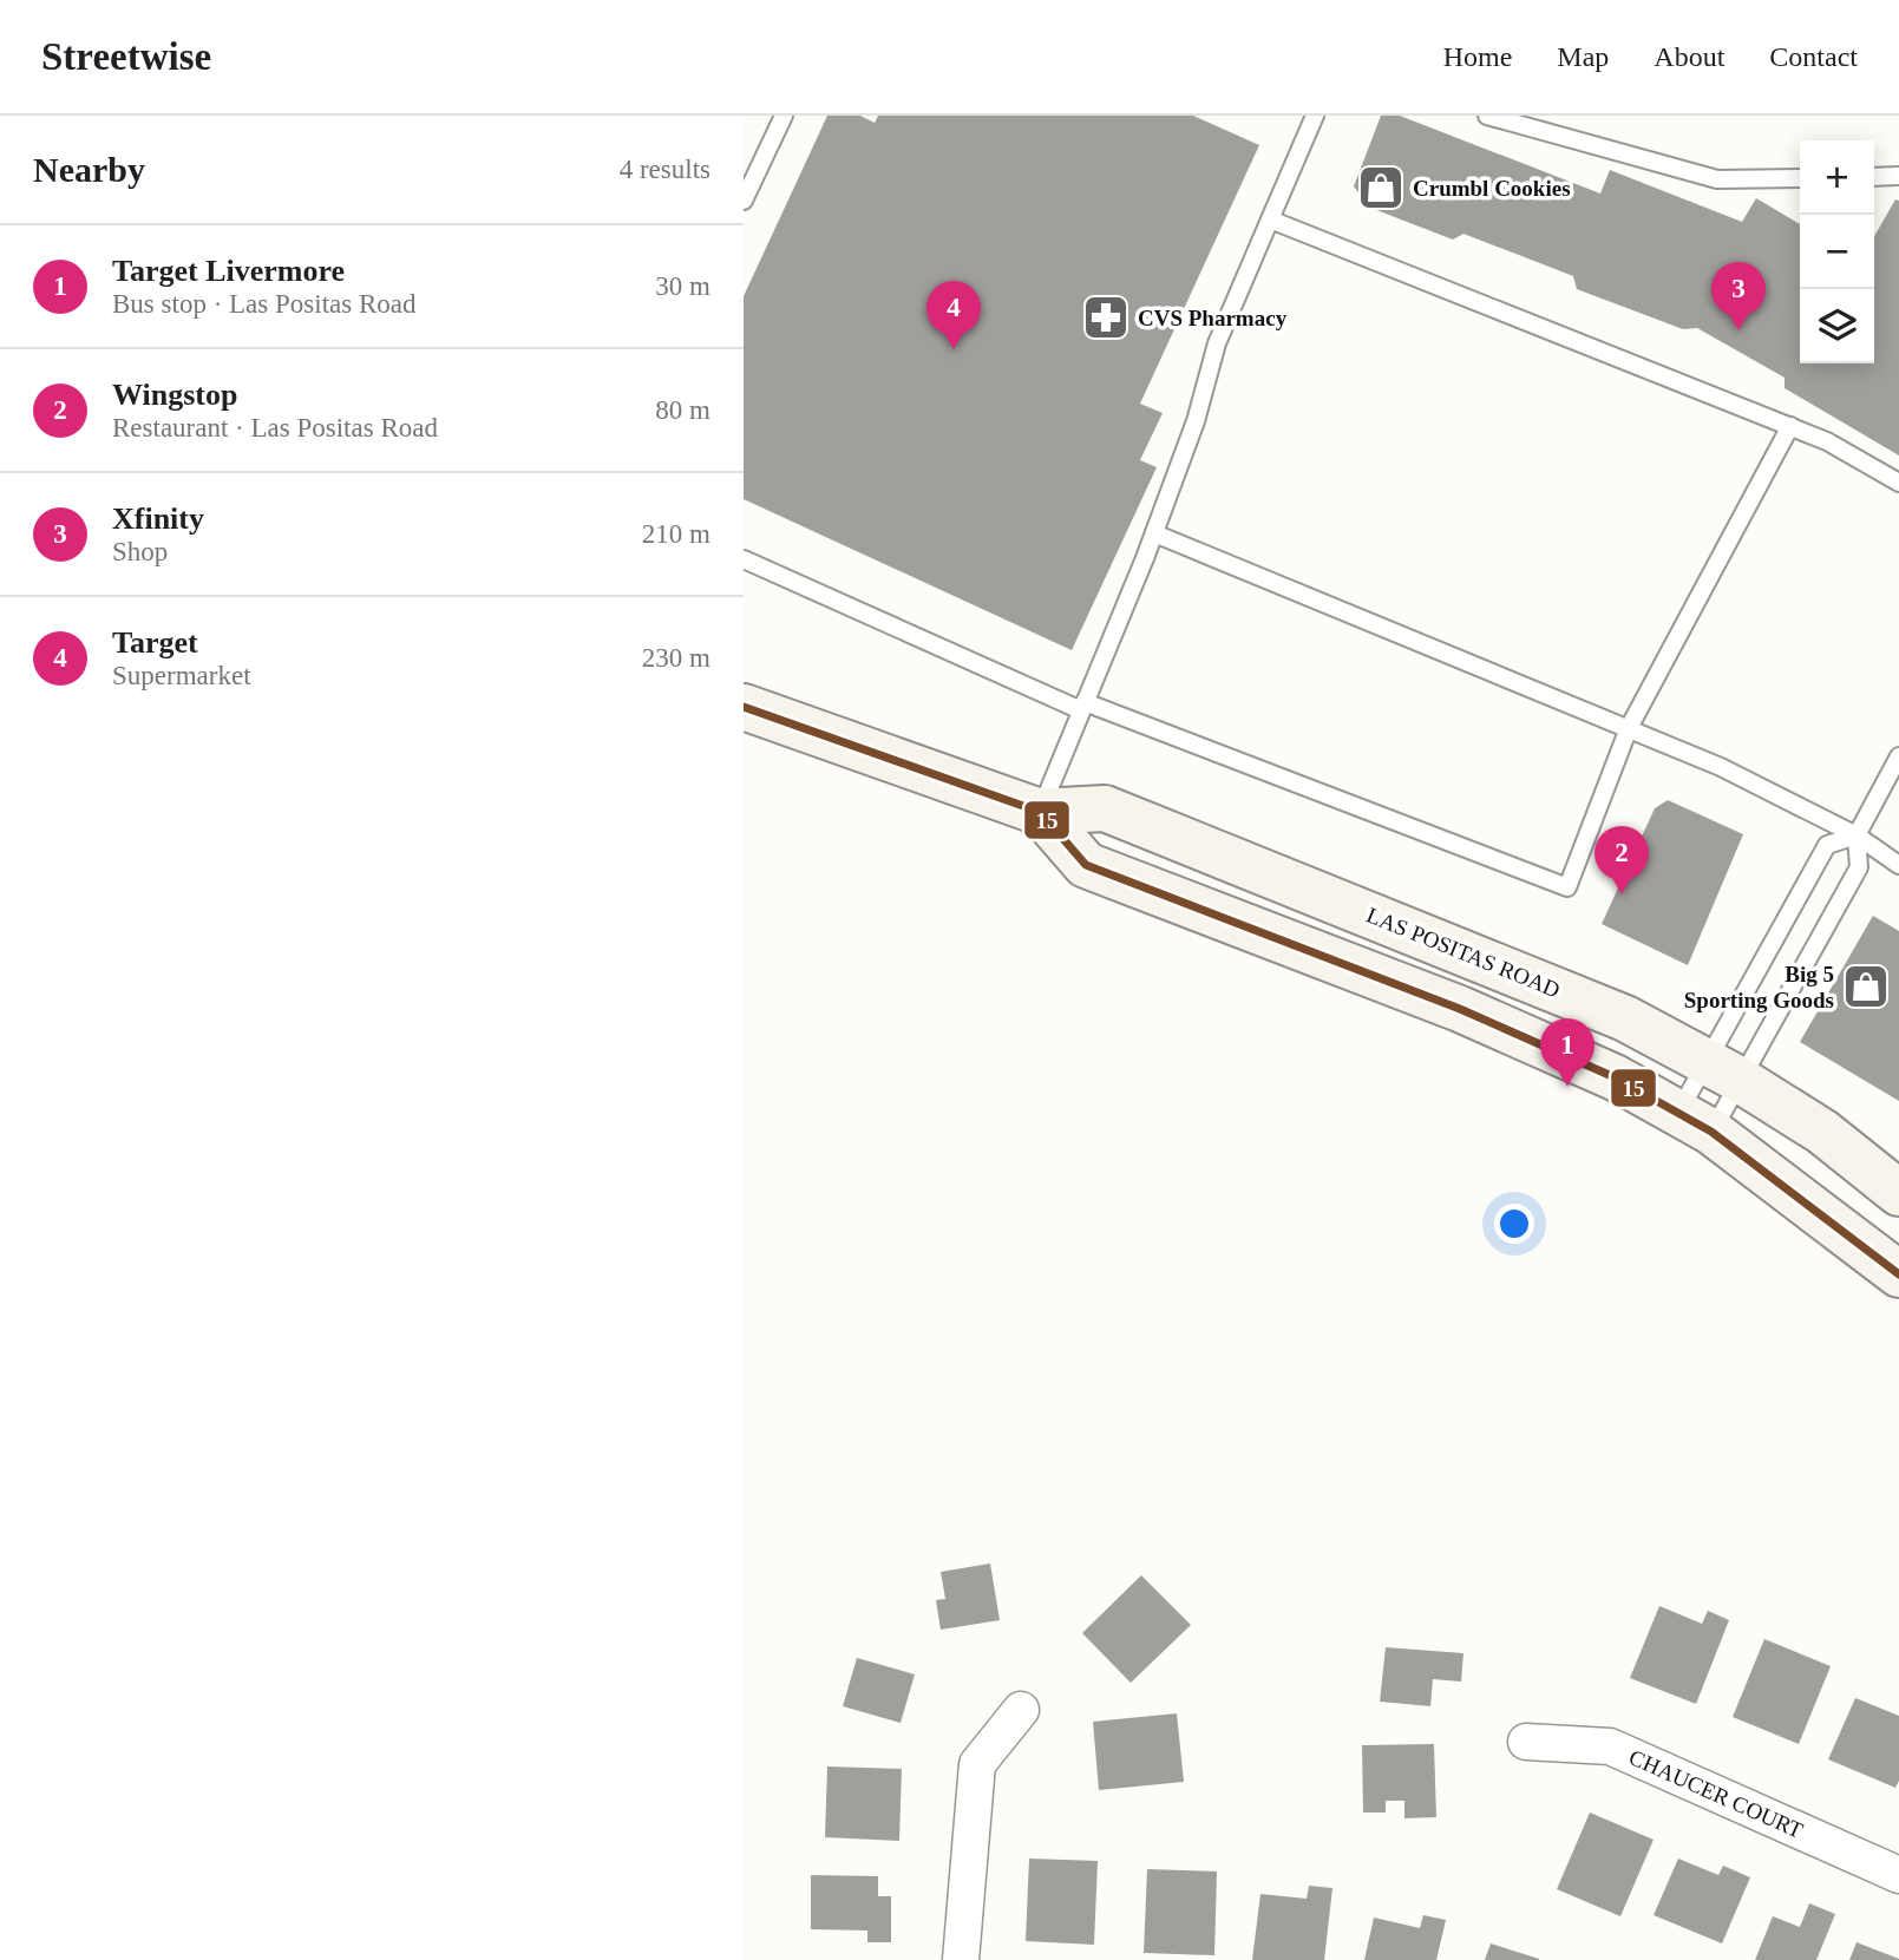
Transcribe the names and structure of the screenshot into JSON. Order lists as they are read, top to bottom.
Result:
{
  "streets": {
    "main road": ["LAS POSITAS ROAD"],
    "street": ["CHAUCER COURT"]
  },
  "places": {
    "shop": ["Crumbl Cookies", "Big 5 Sporting Goods"],
    "pharmacy": ["CVS Pharmacy"]
  },
  "lines": ["transit line 15"],
  "page": {
    "header": "Streetwise",
    "nav": [
      "Home",
      "Map",
      "About",
      "Contact"
    ],
    "heading": ["Nearby", "4 results"],
    "map_buttons": ["+", "−"],
    "list": [
      {
        "mark": "1",
        "name": "Target Livermore",
        "note": "Bus stop · Las Positas Road",
        "value": "30 m"
      },
      {
        "mark": "2",
        "name": "Wingstop",
        "note": "Restaurant · Las Positas Road",
        "value": "80 m"
      },
      {
        "mark": "3",
        "name": "Xfinity",
        "note": "Shop",
        "value": "210 m"
      },
      {
        "mark": "4",
        "name": "Target",
        "note": "Supermarket",
        "value": "230 m"
      }
    ],
    "pins": [
      "3",
      "4",
      "2",
      "1"
    ]
  }
}
